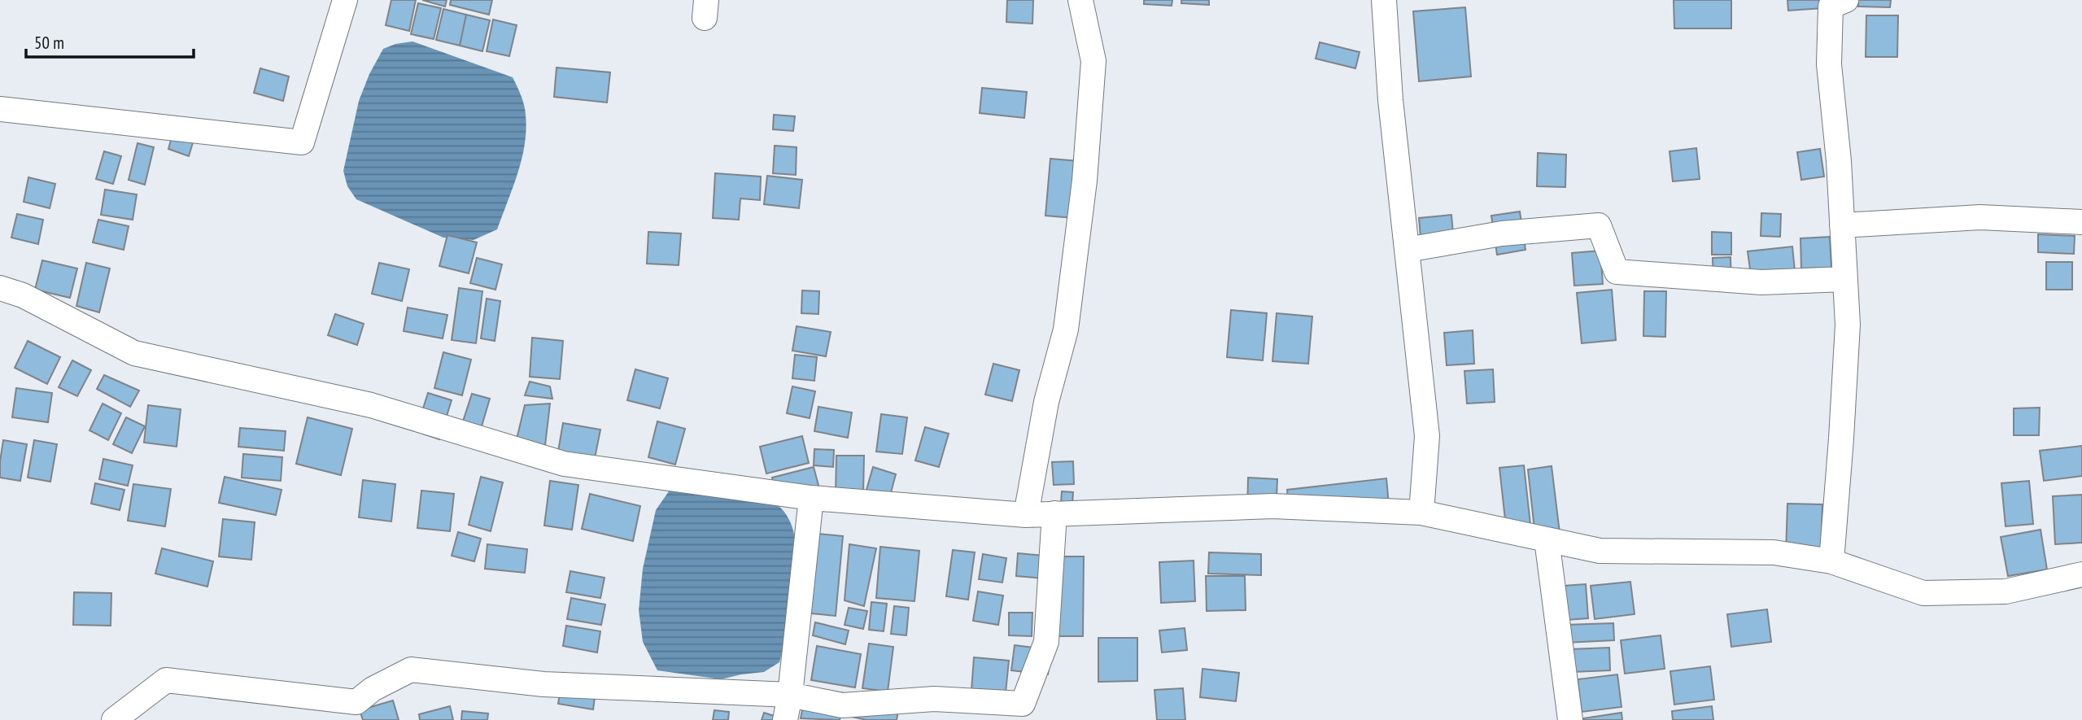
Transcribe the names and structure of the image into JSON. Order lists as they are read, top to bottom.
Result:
{
  "scale_bar": "50 m"
}
